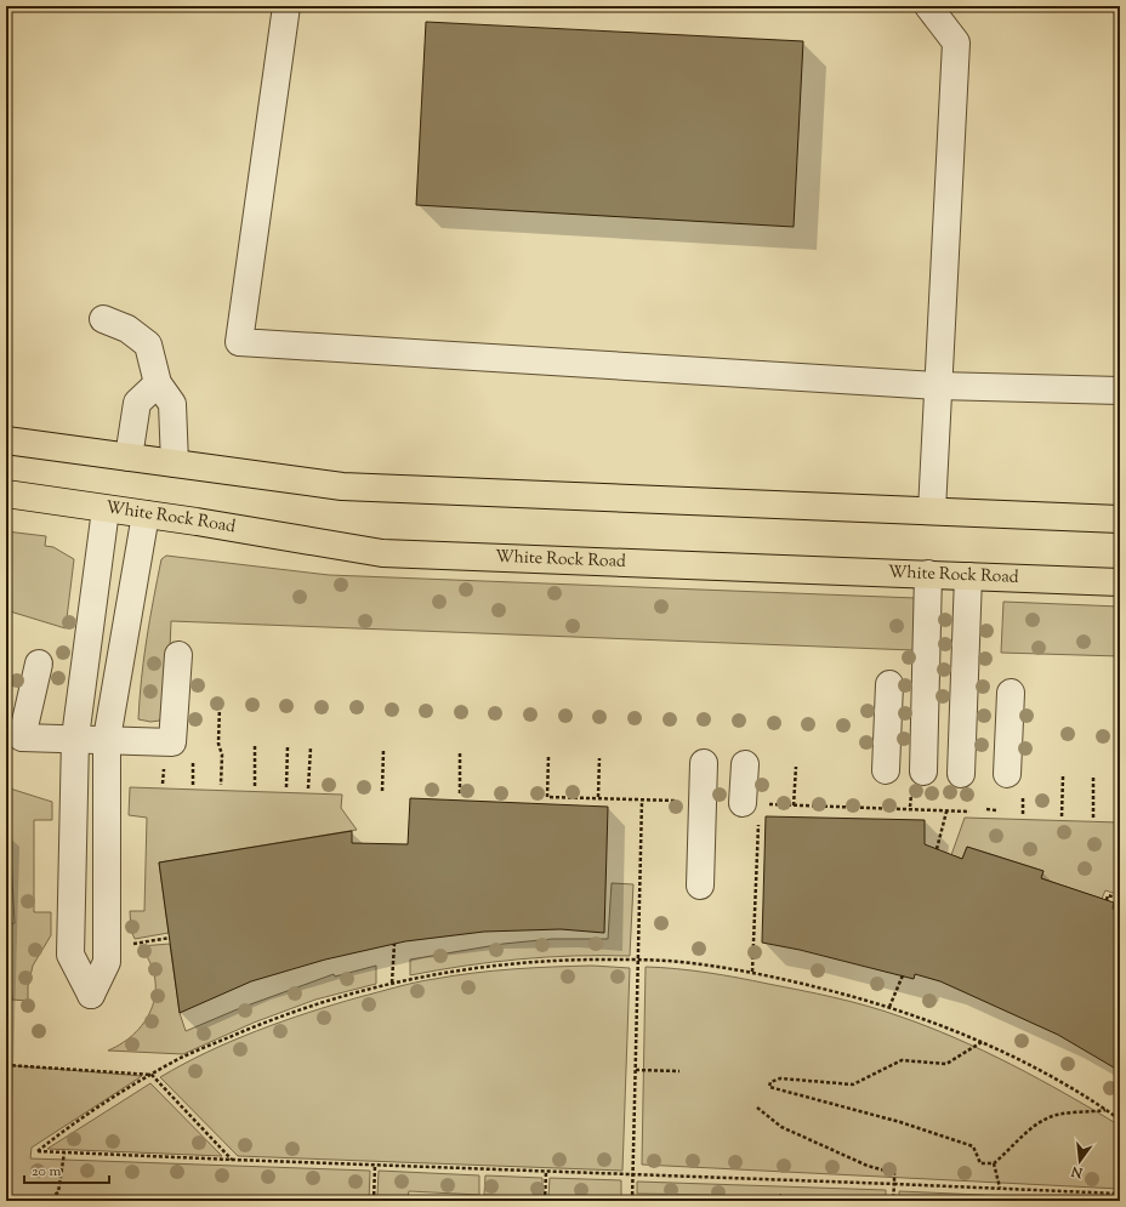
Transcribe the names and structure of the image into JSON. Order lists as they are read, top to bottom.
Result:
{
  "streets": {
    "main road": ["White Rock Road"]
  },
  "scale_bar": "20 m",
  "north": "bottom"
}
